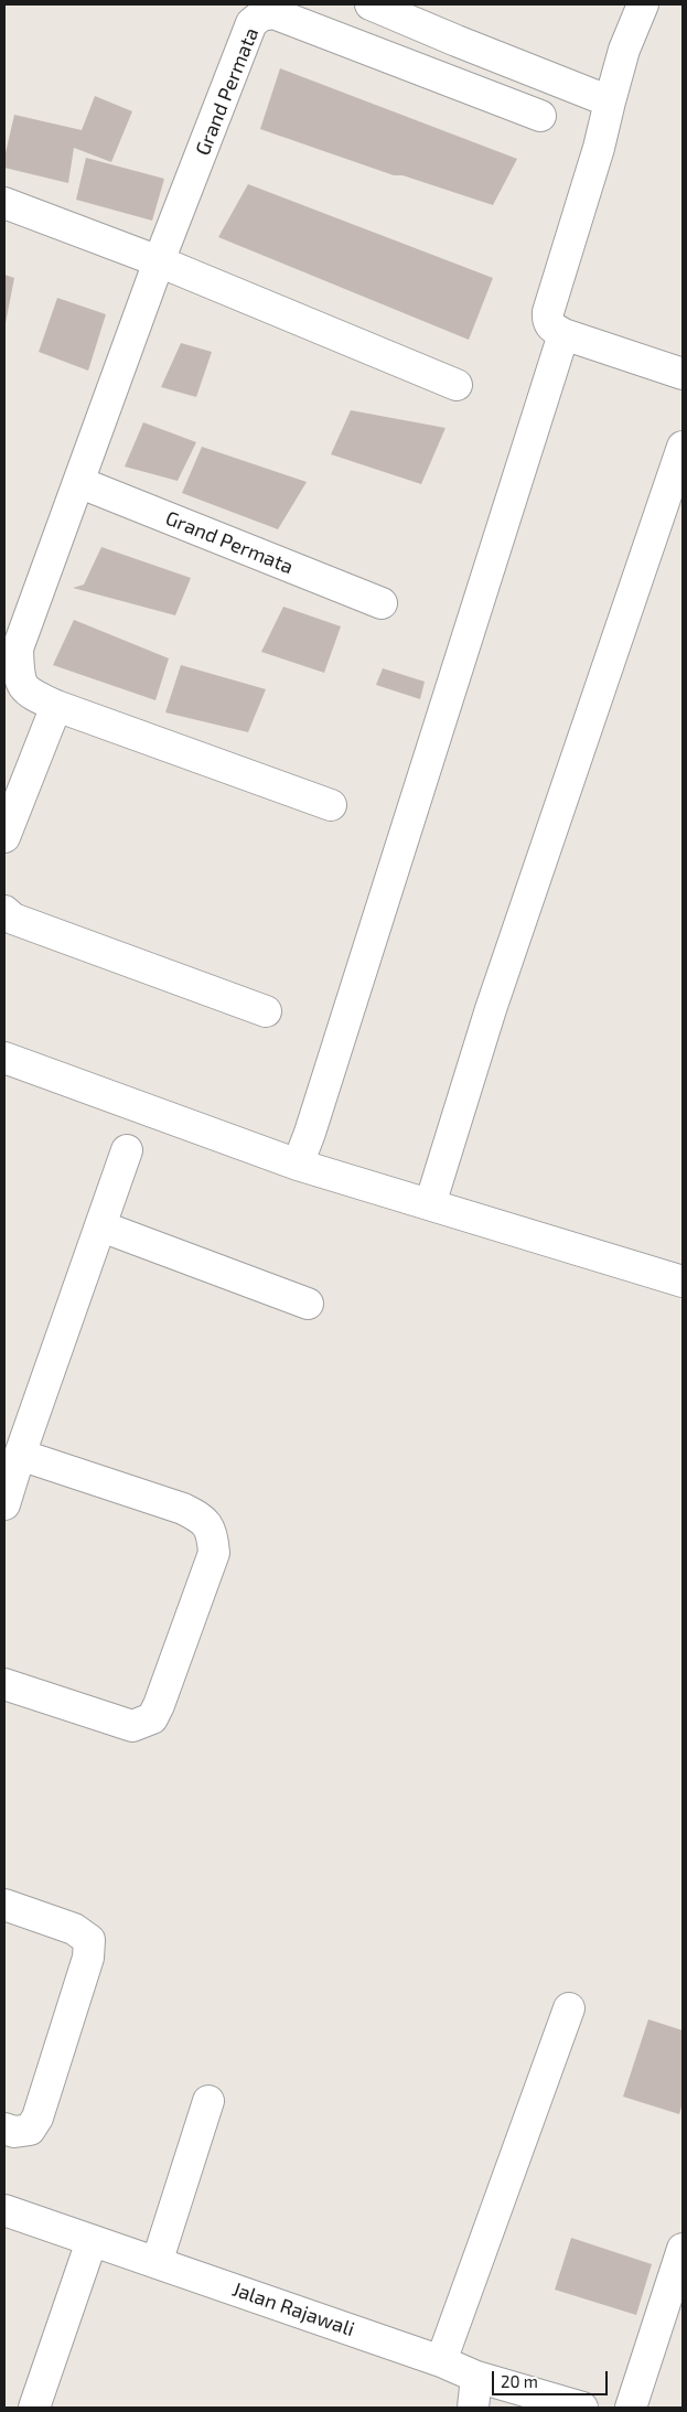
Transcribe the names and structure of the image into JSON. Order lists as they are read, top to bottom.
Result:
{
  "streets": {
    "street": ["Grand Permata", "Jalan Rajawali"]
  },
  "scale_bar": "20 m"
}
